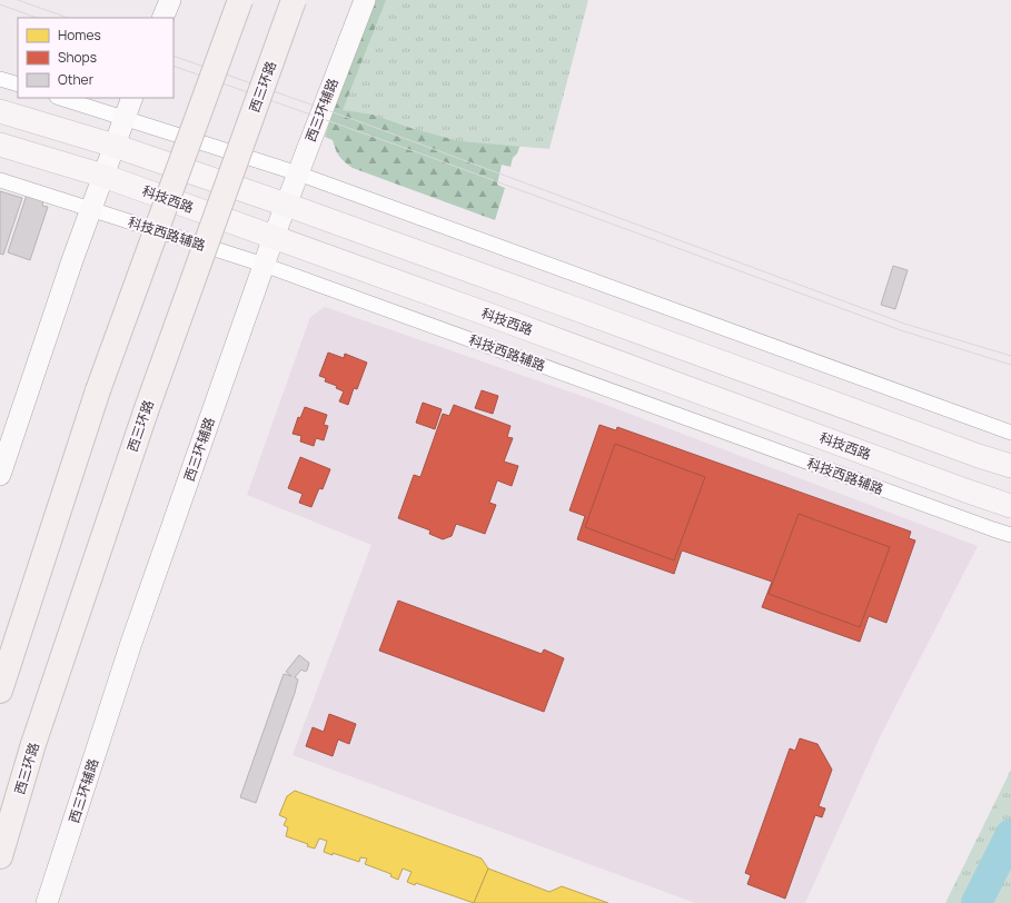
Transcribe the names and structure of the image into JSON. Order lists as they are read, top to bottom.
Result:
{
  "streets": {
    "highway": ["西三环路"],
    "main road": ["西三环辅路", "科技西路"],
    "street": ["科技西路辅路"]
  },
  "crossings": [
    ["西三环辅路", "科技西路"],
    ["西三环辅路", "科技西路辅路"]
  ],
  "legend": ["Homes", "Shops", "Other"]
}
